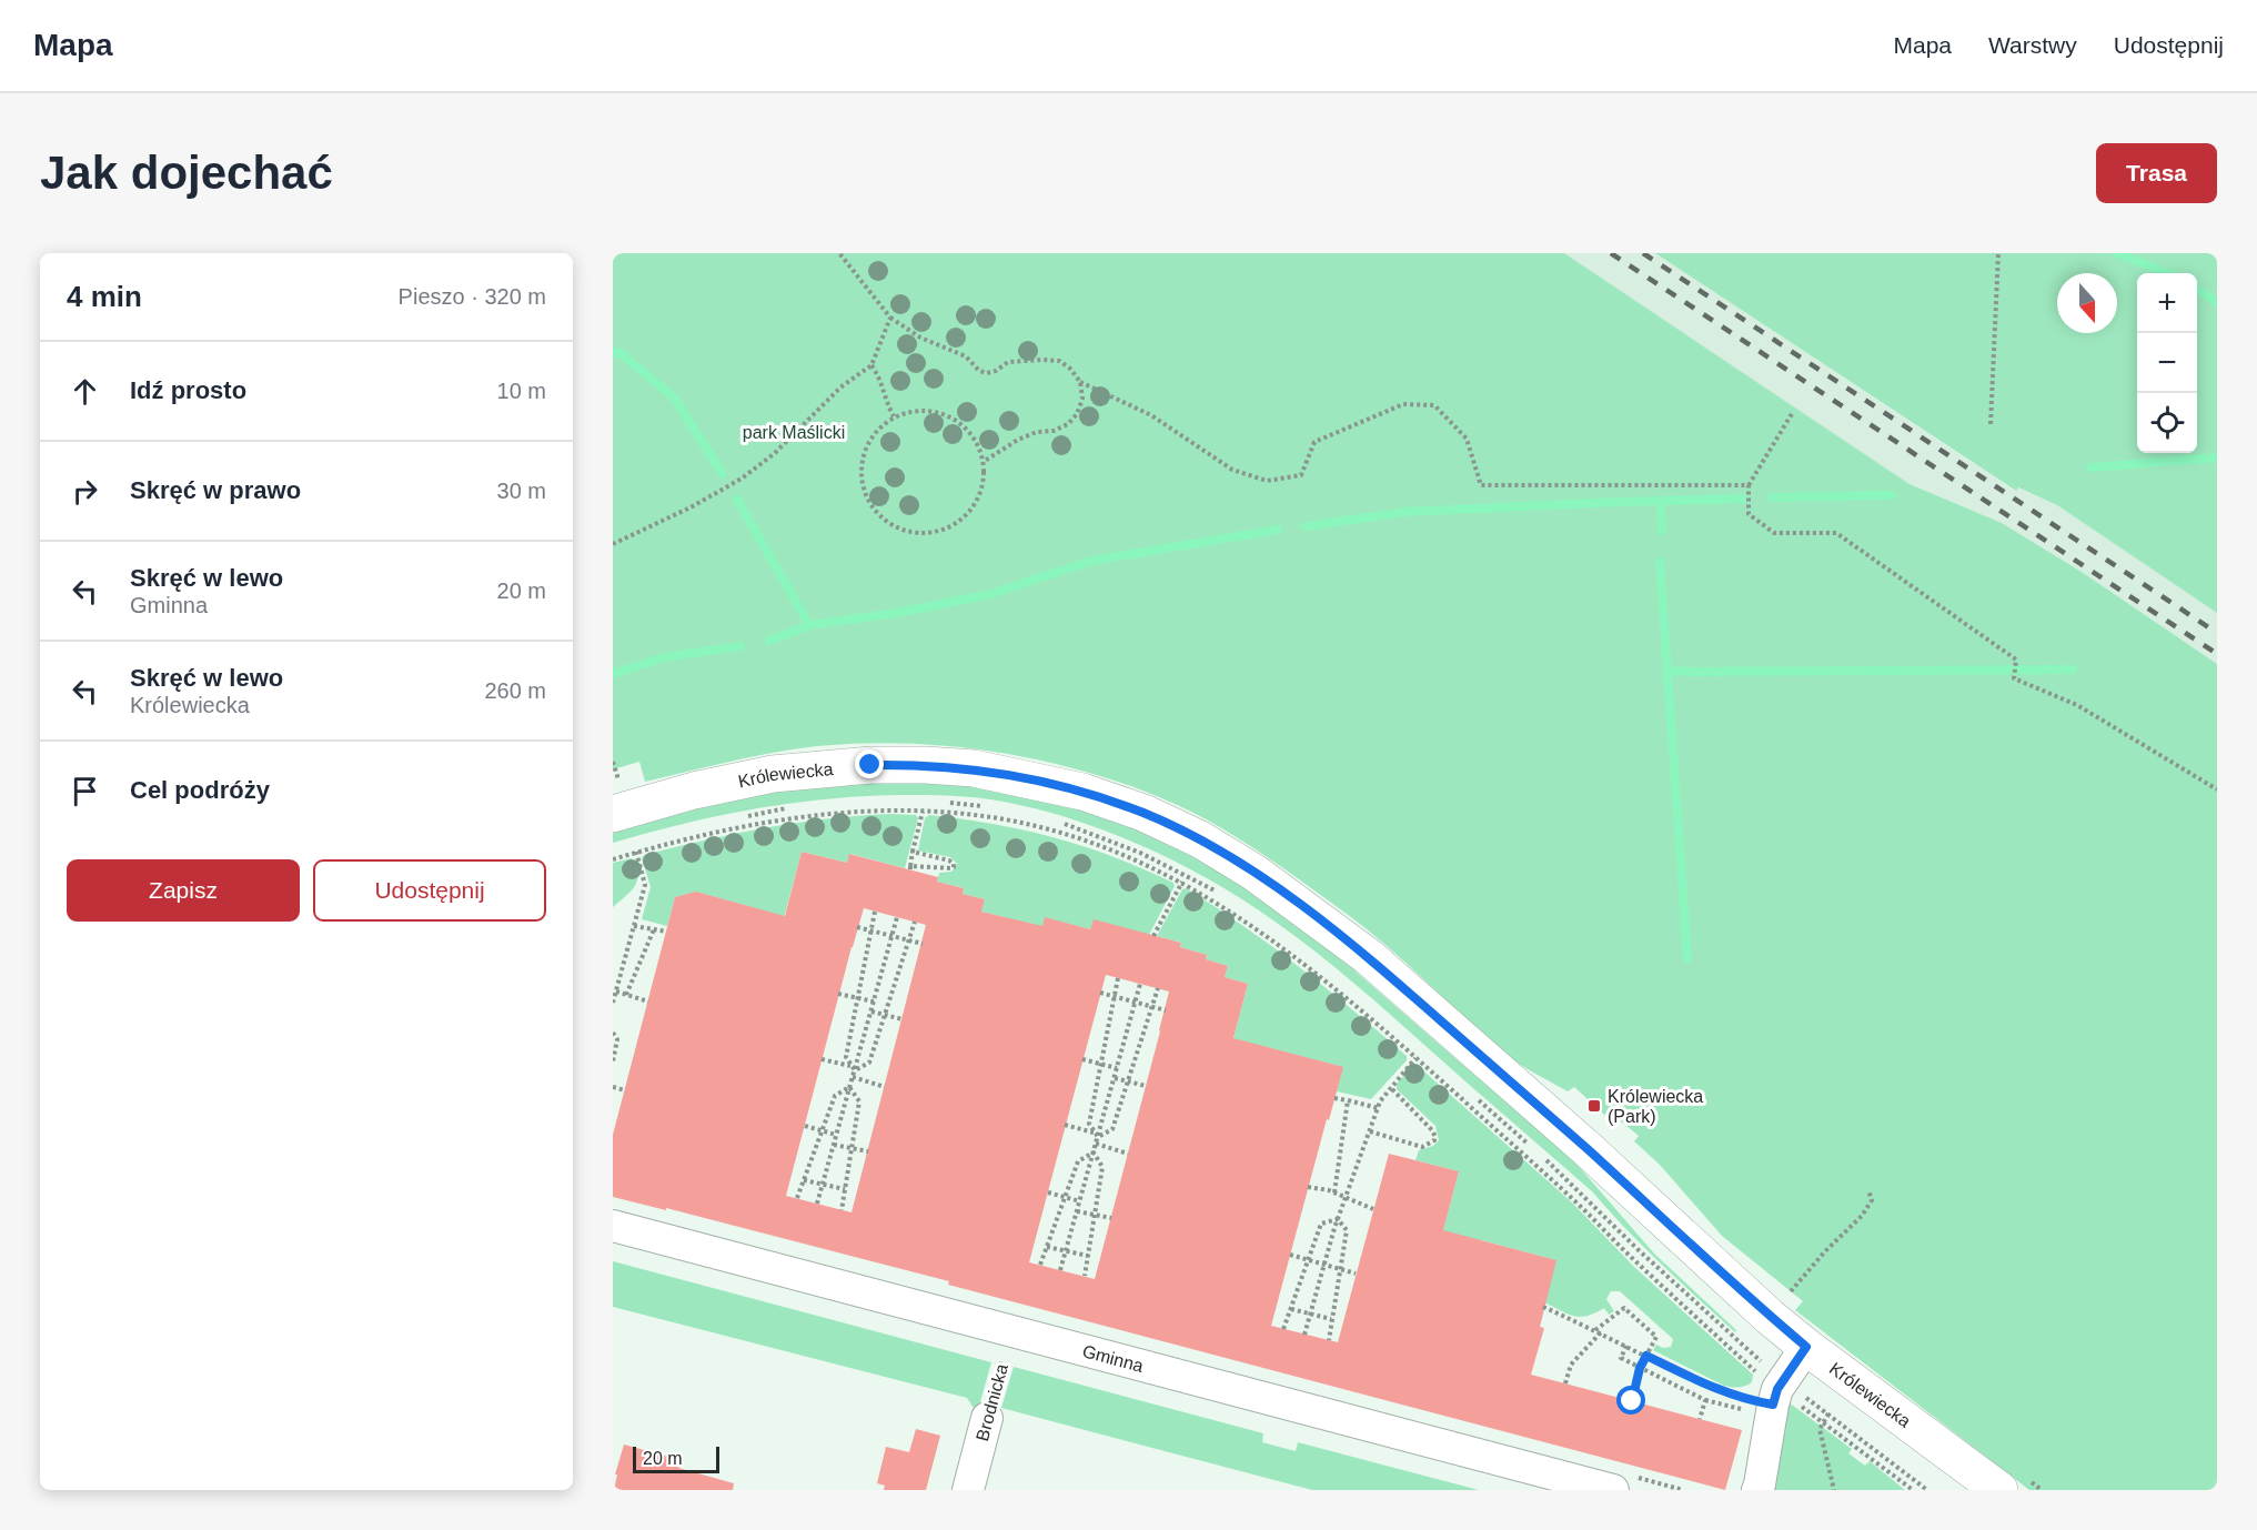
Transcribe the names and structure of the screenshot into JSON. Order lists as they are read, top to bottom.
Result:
{
  "streets": {
    "street": ["Królewiecka", "Gminna", "Brodnicka"]
  },
  "crossings": [
    ["Gminna", "Brodnicka"]
  ],
  "parks": ["park Maślicki"],
  "places": {
    "transit": ["Królewiecka (Park)"]
  },
  "scale_bar": "20 m",
  "north": "bottom",
  "page": {
    "header": "Mapa",
    "nav": ["Mapa", "Warstwy", "Udostępnij"],
    "buttons": [
      "Trasa",
      ["Zapisz", "Udostępnij"]
    ],
    "title": "Jak dojechać",
    "heading": ["4 min", "Pieszo · 320 m"],
    "map_buttons": ["+", "−"],
    "list": [
      ["Idź prosto", "10 m"],
      ["Skręć w prawo", "30 m"],
      ["Skręć w lewo", "Gminna", "20 m"],
      ["Skręć w lewo", "Królewiecka", "260 m"],
      "Cel podróży"
    ],
    "scale": "20 m"
  }
}
